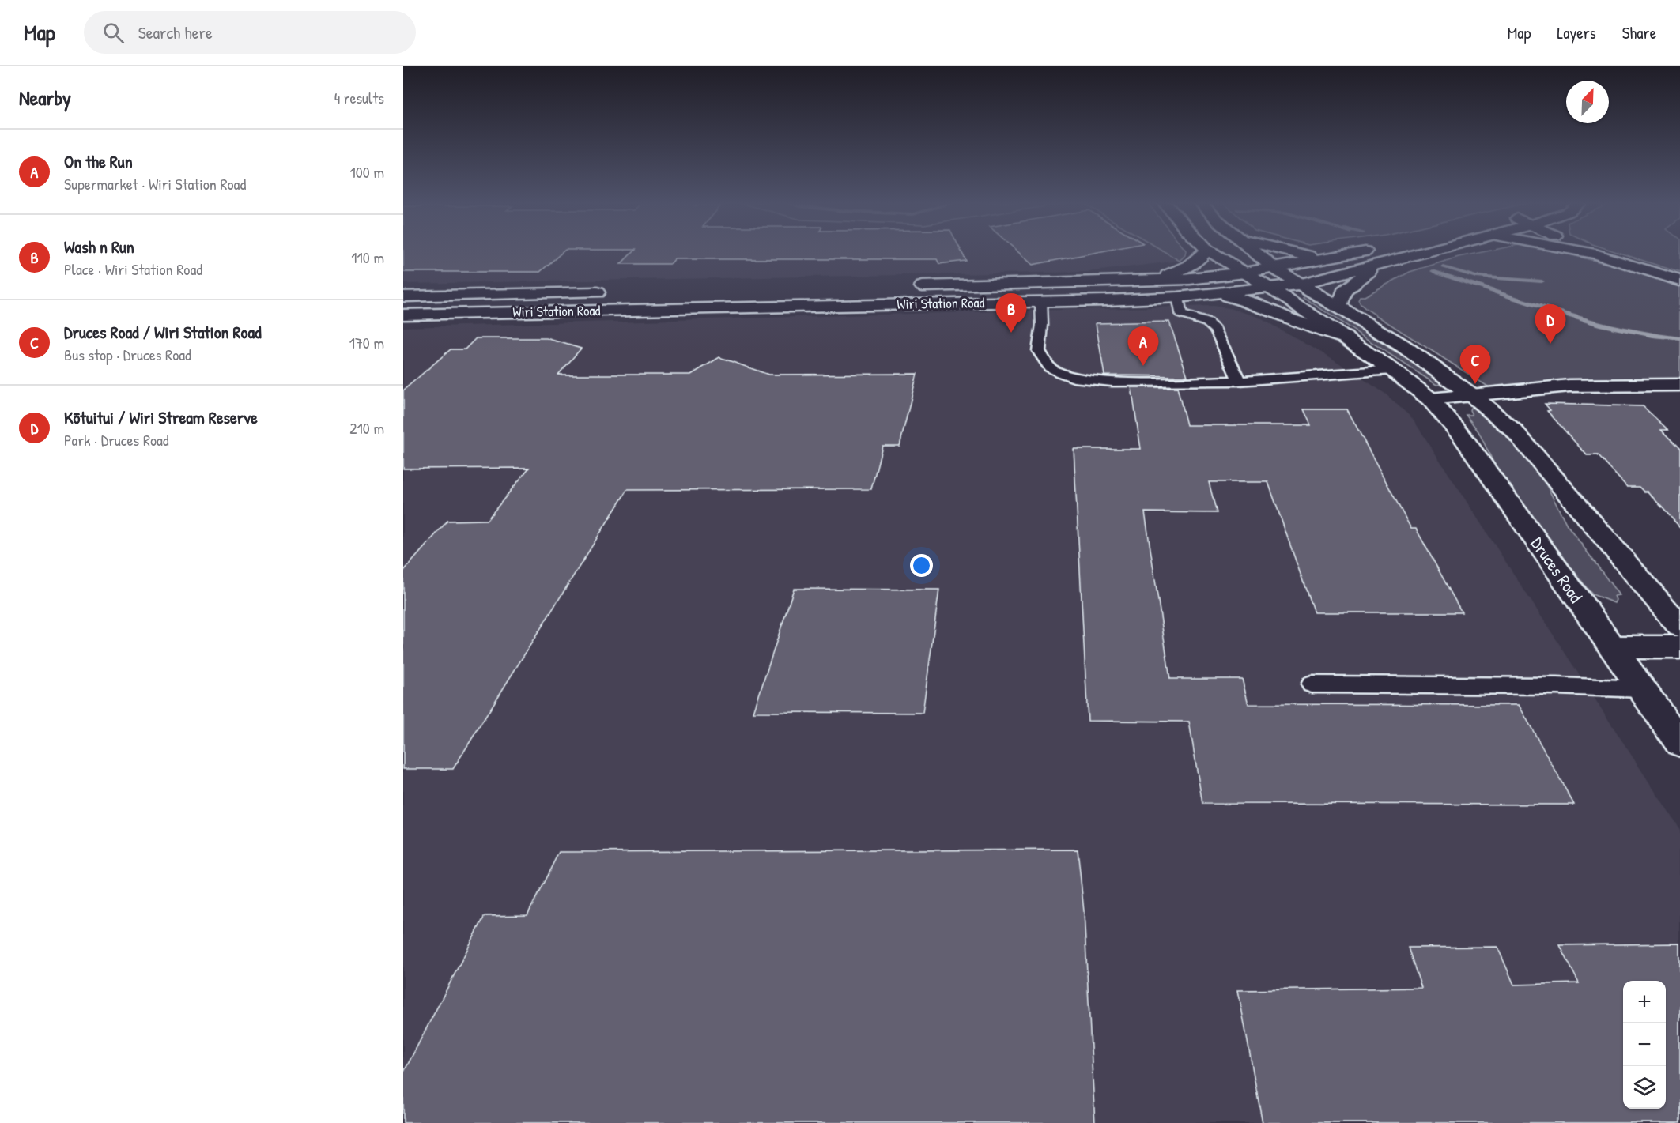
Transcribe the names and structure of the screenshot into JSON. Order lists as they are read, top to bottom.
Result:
{
  "streets": {
    "main road": ["Wiri Station Road", "Druces Road"]
  },
  "crossings": [
    ["Wiri Station Road", "Druces Road"]
  ],
  "north": "top right",
  "page": {
    "header": "Map",
    "search": "Search here",
    "nav": ["Map", "Layers", "Share"],
    "heading": ["Nearby", "4 results"],
    "list": [
      {
        "mark": "A",
        "name": "On the Run",
        "note": "Supermarket · Wiri Station Road",
        "value": "100 m"
      },
      {
        "mark": "B",
        "name": "Wash n Run",
        "note": "Place · Wiri Station Road",
        "value": "110 m"
      },
      {
        "mark": "C",
        "name": "Druces Road / Wiri Station Road",
        "note": "Bus stop · Druces Road",
        "value": "170 m"
      },
      {
        "mark": "D",
        "name": "Kōtuitui / Wiri Stream Reserve",
        "note": "Park · Druces Road",
        "value": "210 m"
      }
    ],
    "pins": [
      "B",
      "D",
      "A",
      "C"
    ],
    "map_buttons": ["+", "−"]
  }
}
